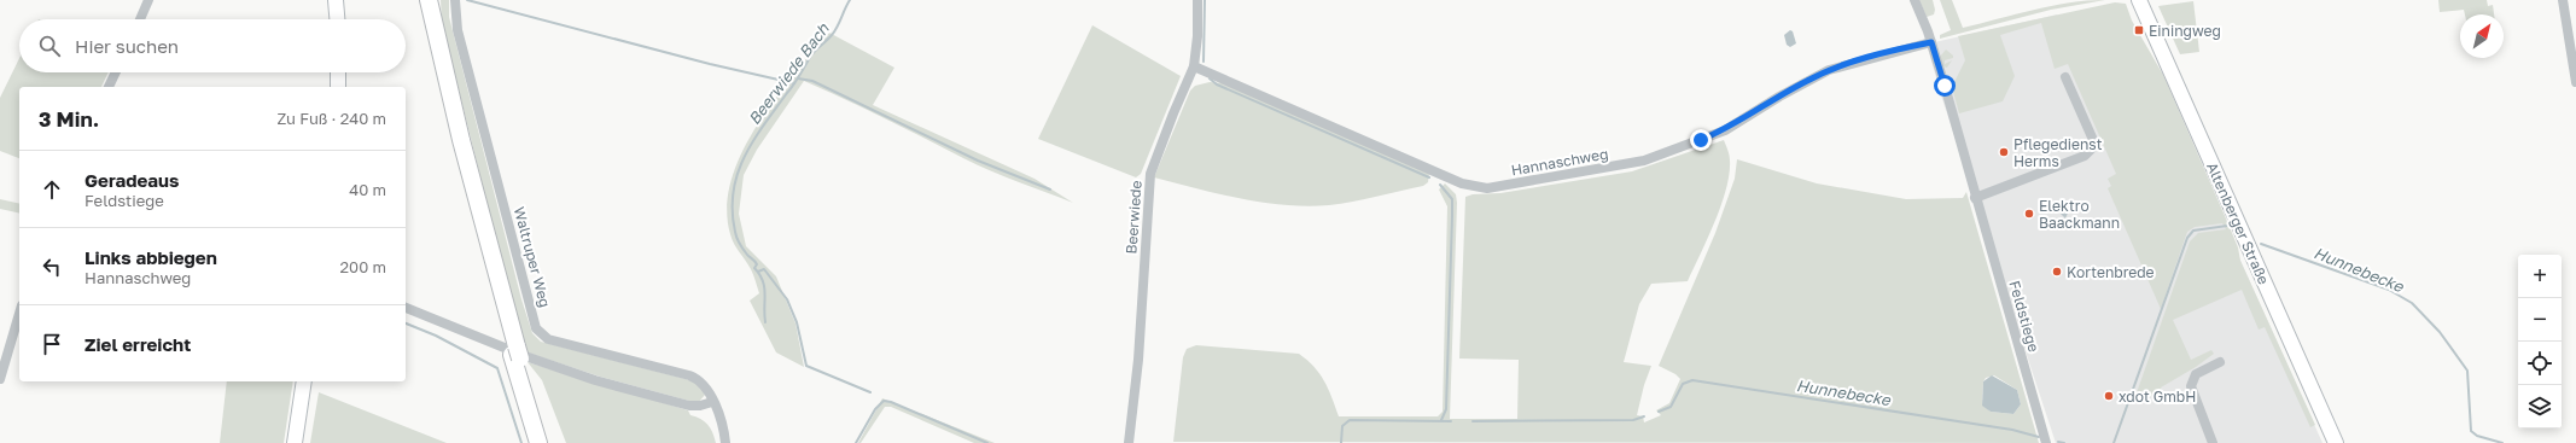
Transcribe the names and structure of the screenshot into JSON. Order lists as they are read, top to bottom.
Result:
{
  "streets": {
    "main road": ["Altenberger Straße"],
    "street": [
      "Hannaschweg",
      "Beerwiede",
      "Waltruper Weg",
      "Feldstiege"
    ]
  },
  "crossings": [
    ["Hannaschweg", "Beerwiede"],
    ["Hannaschweg", "Feldstiege"]
  ],
  "water": ["Beerwiede Bach", "Hunnebecke"],
  "places": {
    "transit": ["Einingweg"],
    "other": [
      "Pflegedienst Herms",
      "Elektro Baackmann",
      "Kortenbrede",
      "xdot GmbH"
    ]
  },
  "north": "top right",
  "page": {
    "search": "Hier suchen",
    "heading": ["3 Min.", "Zu Fuß · 240 m"],
    "list": [
      ["Geradeaus", "Feldstiege", "40 m"],
      ["Links abbiegen", "Hannaschweg", "200 m"],
      "Ziel erreicht"
    ],
    "map_buttons": ["+", "−"]
  }
}
